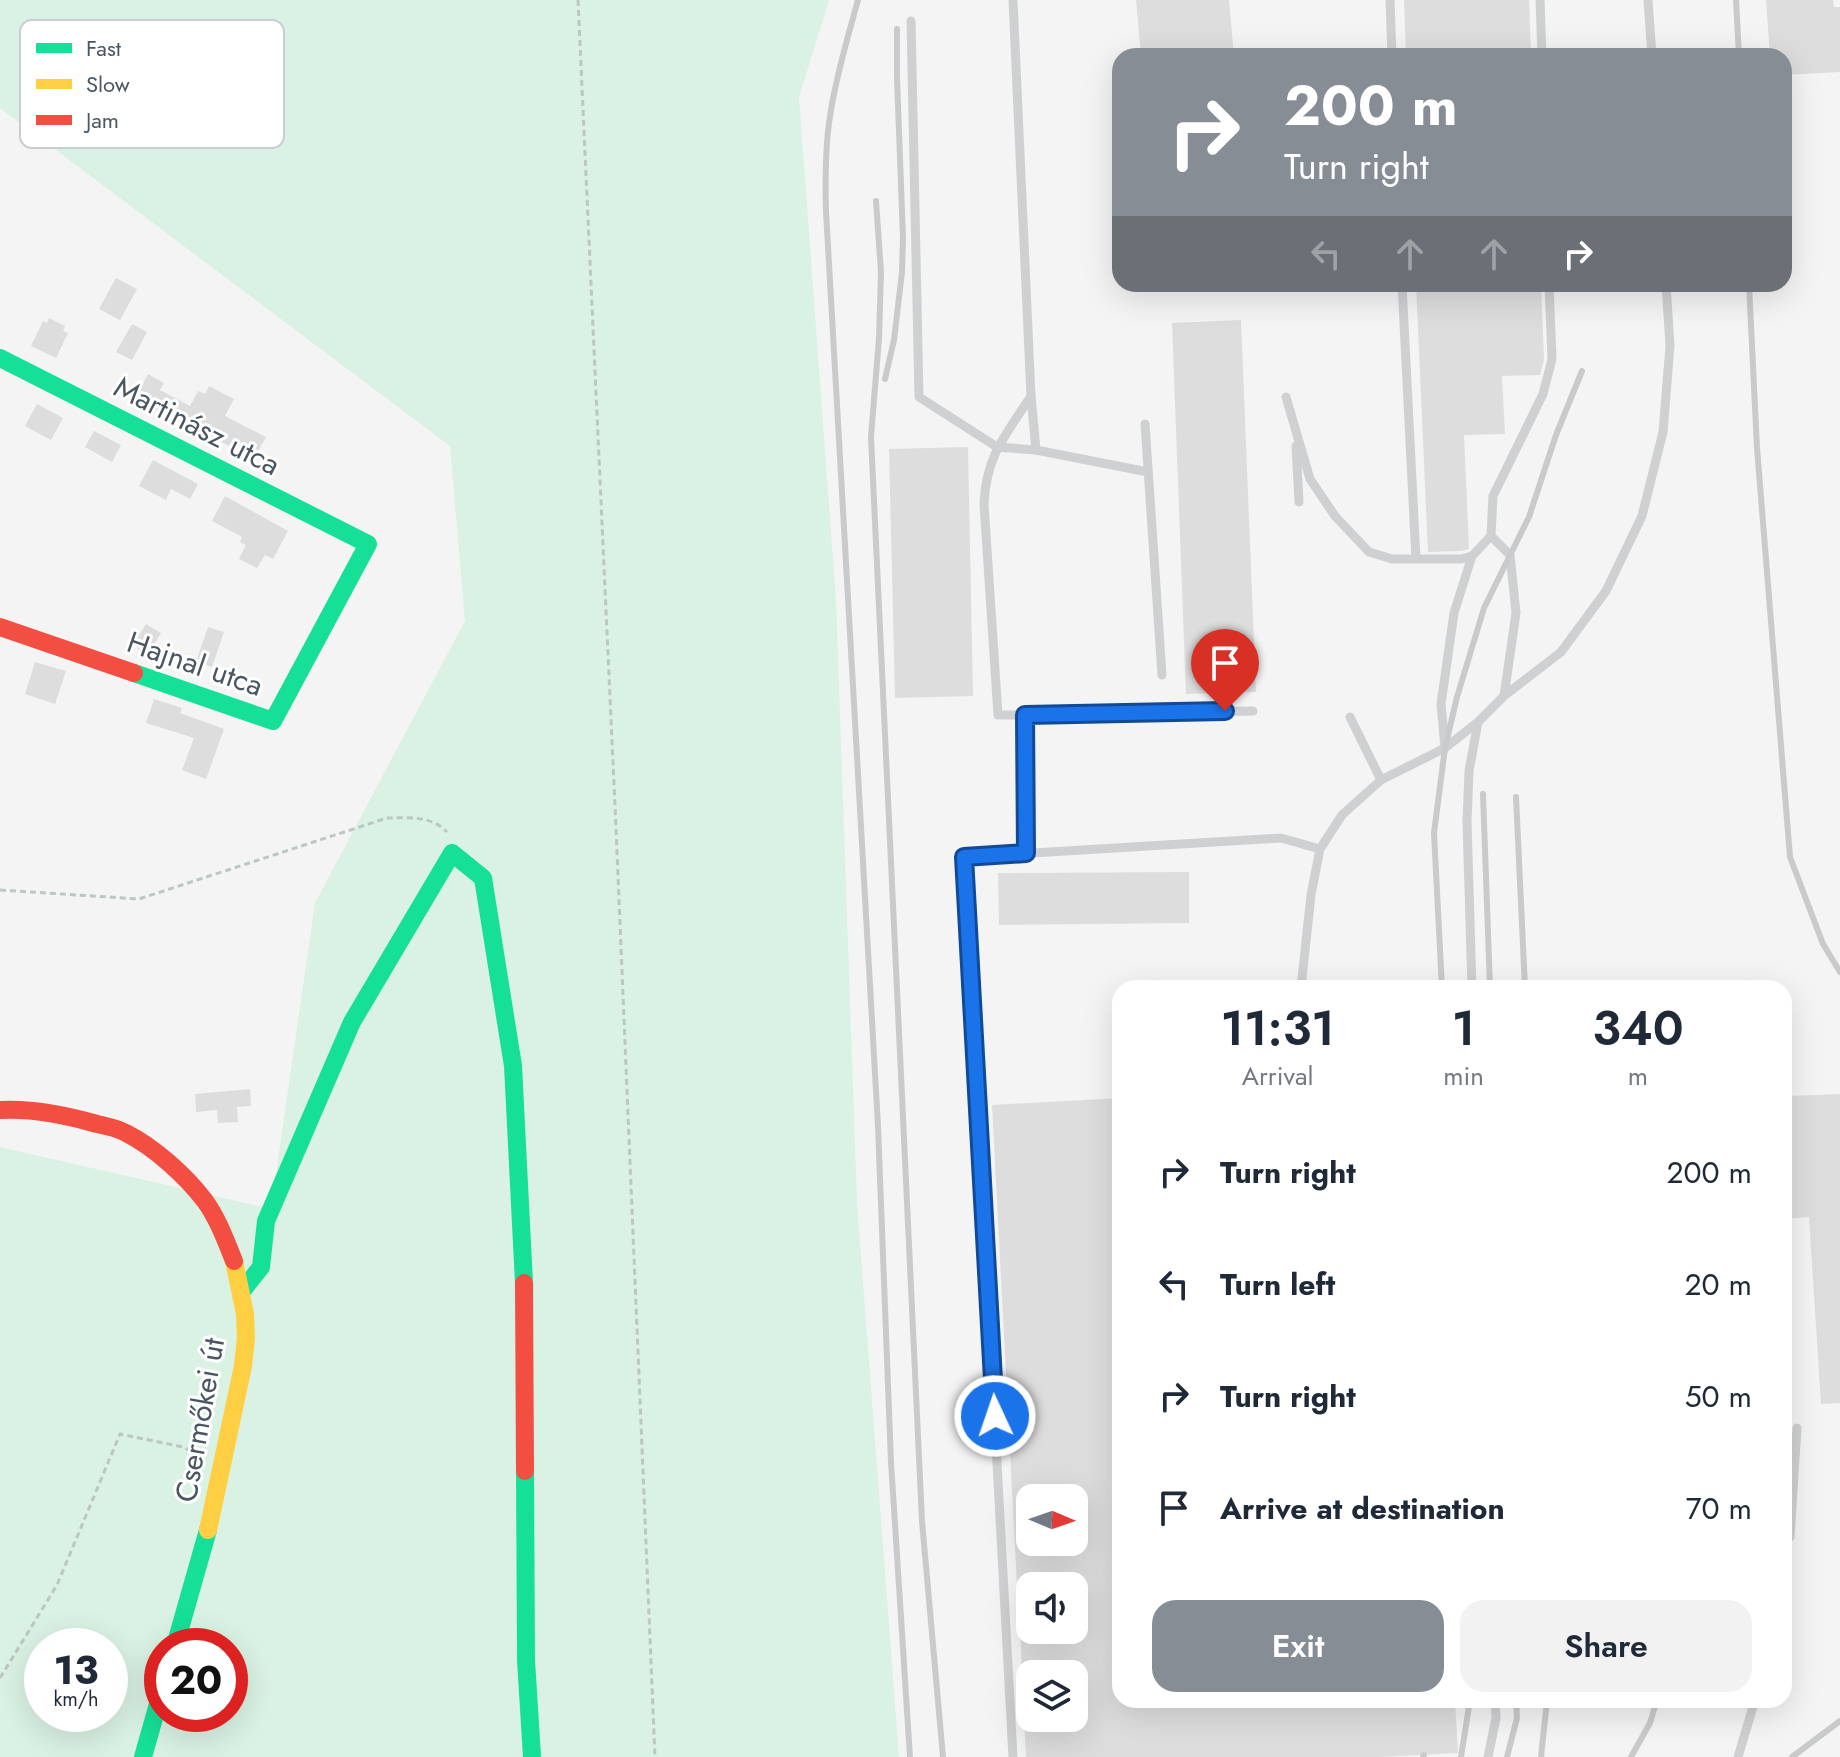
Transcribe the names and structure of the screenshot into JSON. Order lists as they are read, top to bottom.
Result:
{
  "streets": {
    "street": ["Martinász utca", "Hajnal utca", "Csermőkei út"]
  },
  "crossings": [
    ["Martinász utca", "Hajnal utca"]
  ],
  "legend": ["Fast", "Slow", "Jam"],
  "north": "right",
  "page": {
    "turn": ["200 m", "Turn right"],
    "eta": [
      "11:31",
      "Arrival",
      "1",
      "min",
      "340",
      "m"
    ],
    "list": [
      {
        "name": "Turn right",
        "value": "200 m"
      },
      {
        "name": "Turn left",
        "value": "20 m"
      },
      {
        "name": "Turn right",
        "value": "50 m"
      },
      {
        "name": "Arrive at destination",
        "value": "70 m"
      }
    ],
    "buttons": ["Exit", "Share"],
    "speed": "13 km/h",
    "limit": "20"
  }
}
